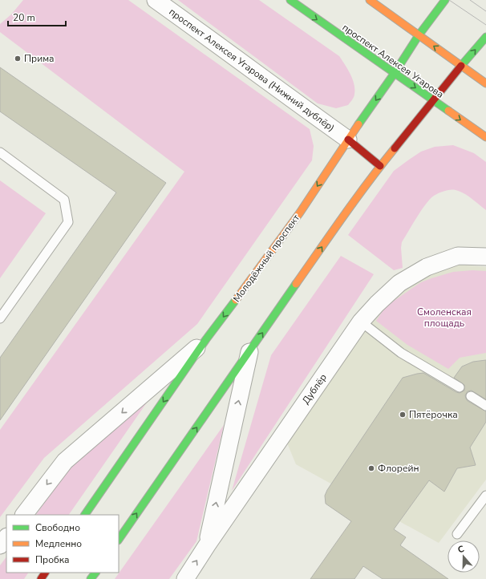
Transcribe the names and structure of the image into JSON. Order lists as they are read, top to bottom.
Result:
{
  "streets": {
    "main road": ["проспект Алексея Угарова", "Молодёжный проспект"],
    "street": ["проспект Алексея Угарова (Нижний дублёр)", "Дублёр"]
  },
  "crossings": [
    ["проспект Алексея Угарова", "Молодёжный проспект"],
    ["проспект Алексея Угарова (Нижний дублёр)", "Молодёжный проспект"]
  ],
  "parks": ["Смоленская площадь"],
  "places": ["Прима", "Пятёрочка", "Флорейн"],
  "legend": ["Свободно", "Медленно", "Пробка"],
  "scale_bar": "20 m",
  "north": "top"
}
